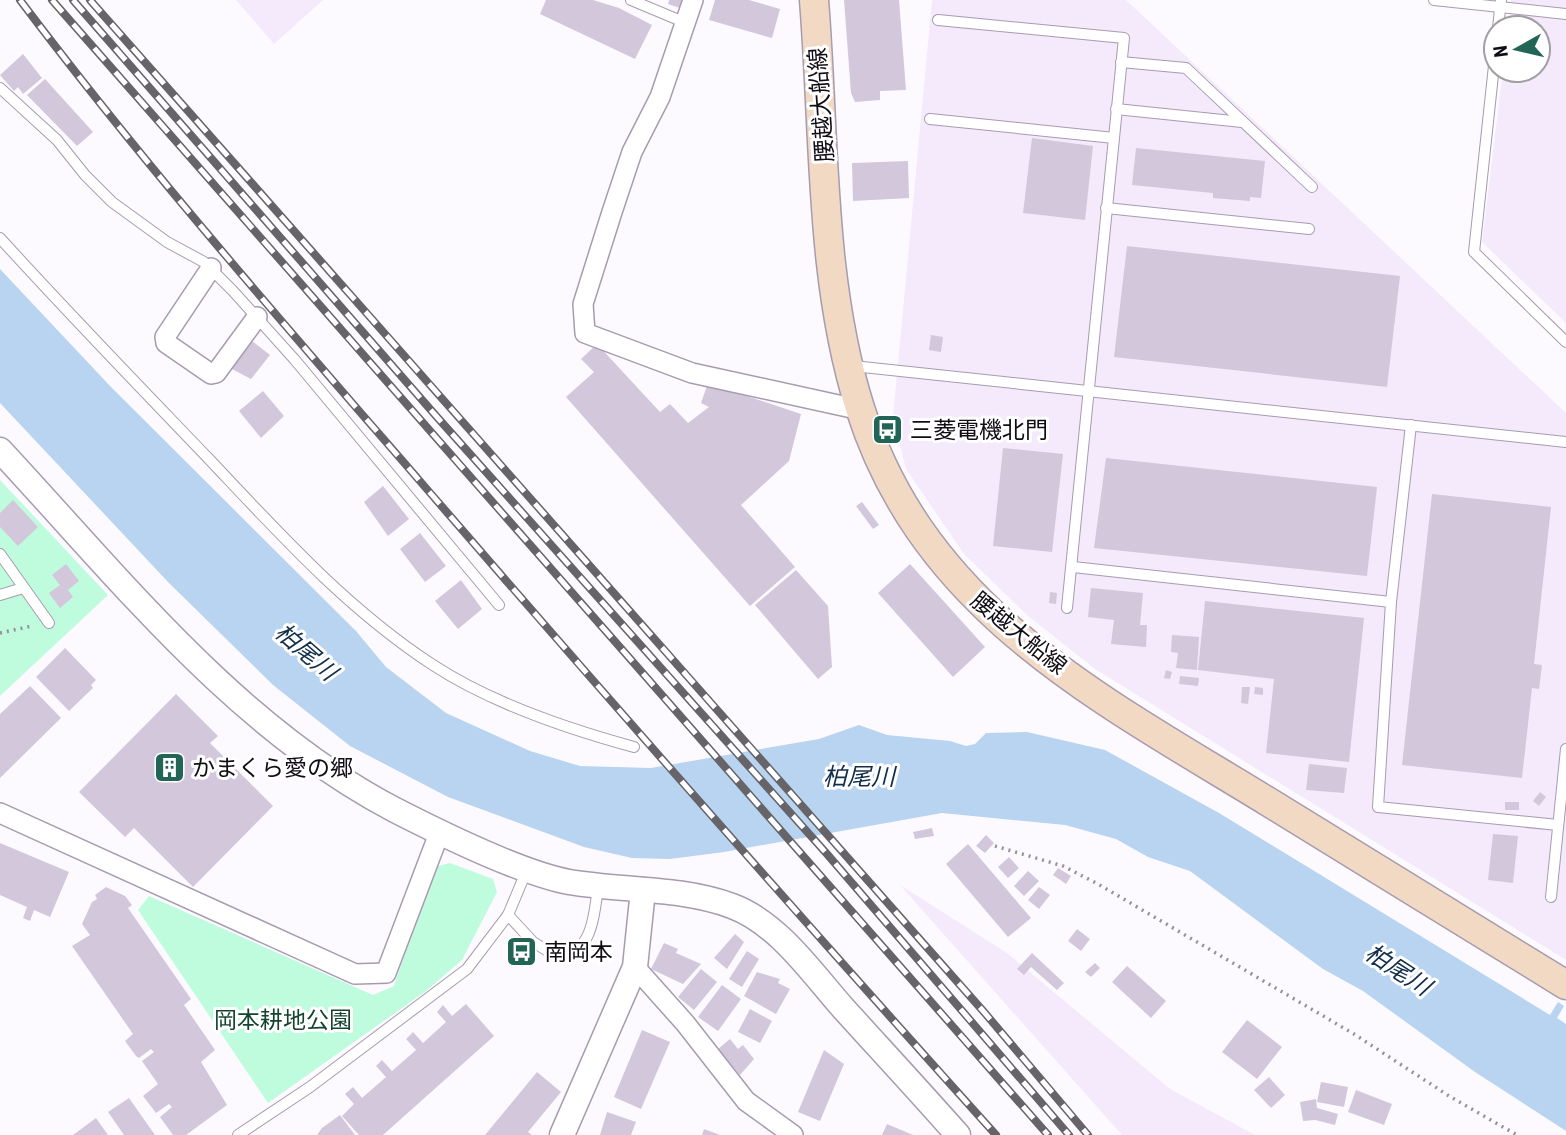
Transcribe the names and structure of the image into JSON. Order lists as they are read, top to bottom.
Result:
{
  "streets": {
    "main road": ["腰越大船線"]
  },
  "water": ["柏尾川"],
  "parks": ["岡本耕地公園"],
  "places": {
    "bus stop": ["三菱電機北門", "南岡本"],
    "building": ["かまくら愛の郷"]
  },
  "north": "left"
}
